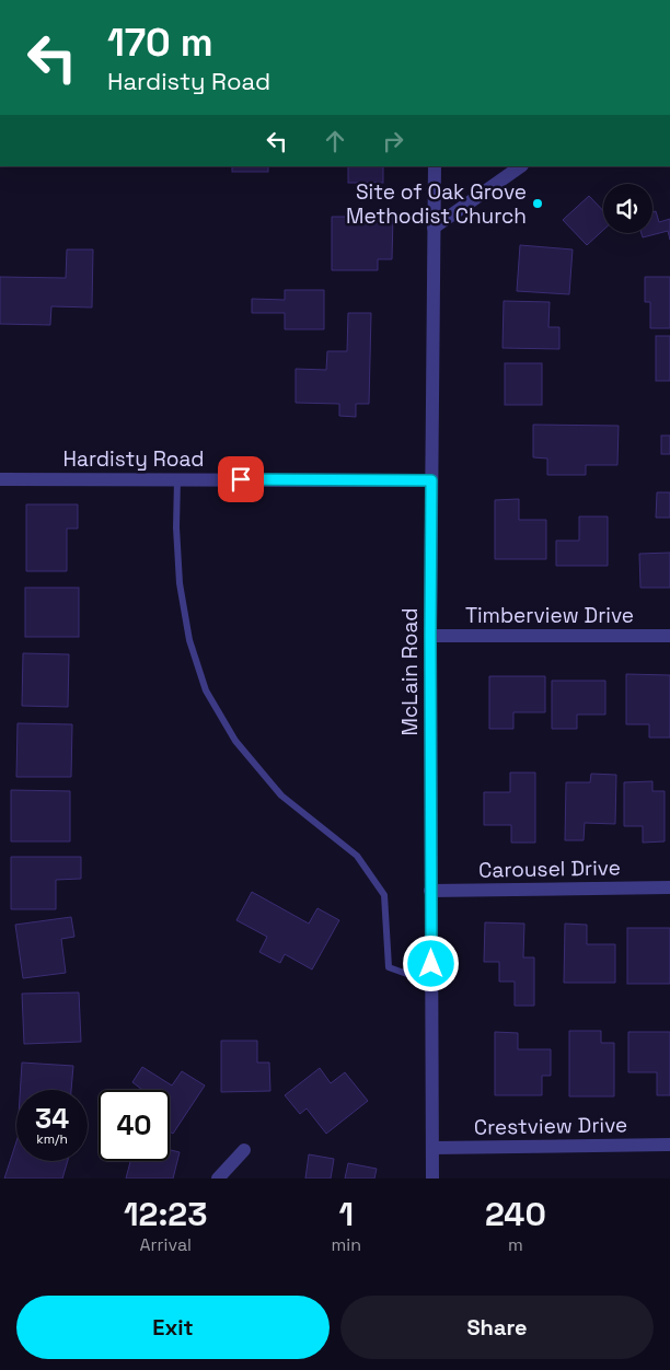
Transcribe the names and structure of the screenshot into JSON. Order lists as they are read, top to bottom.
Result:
{
  "streets": {
    "street": [
      "Hardisty Road",
      "Timberview Drive",
      "McLain Road",
      "Carousel Drive",
      "Crestview Drive"
    ]
  },
  "crossings": [
    ["Hardisty Road", "McLain Road"],
    ["Timberview Drive", "McLain Road"],
    ["McLain Road", "Carousel Drive"],
    ["McLain Road", "Crestview Drive"]
  ],
  "places": ["Site of Oak Grove Methodist Church"],
  "page": {
    "turn": ["170 m", "Hardisty Road"],
    "speed": "34 km/h",
    "limit": "40",
    "eta": [
      "12:23",
      "Arrival",
      "1",
      "min",
      "240",
      "m"
    ],
    "buttons": ["Exit", "Share"]
  }
}
